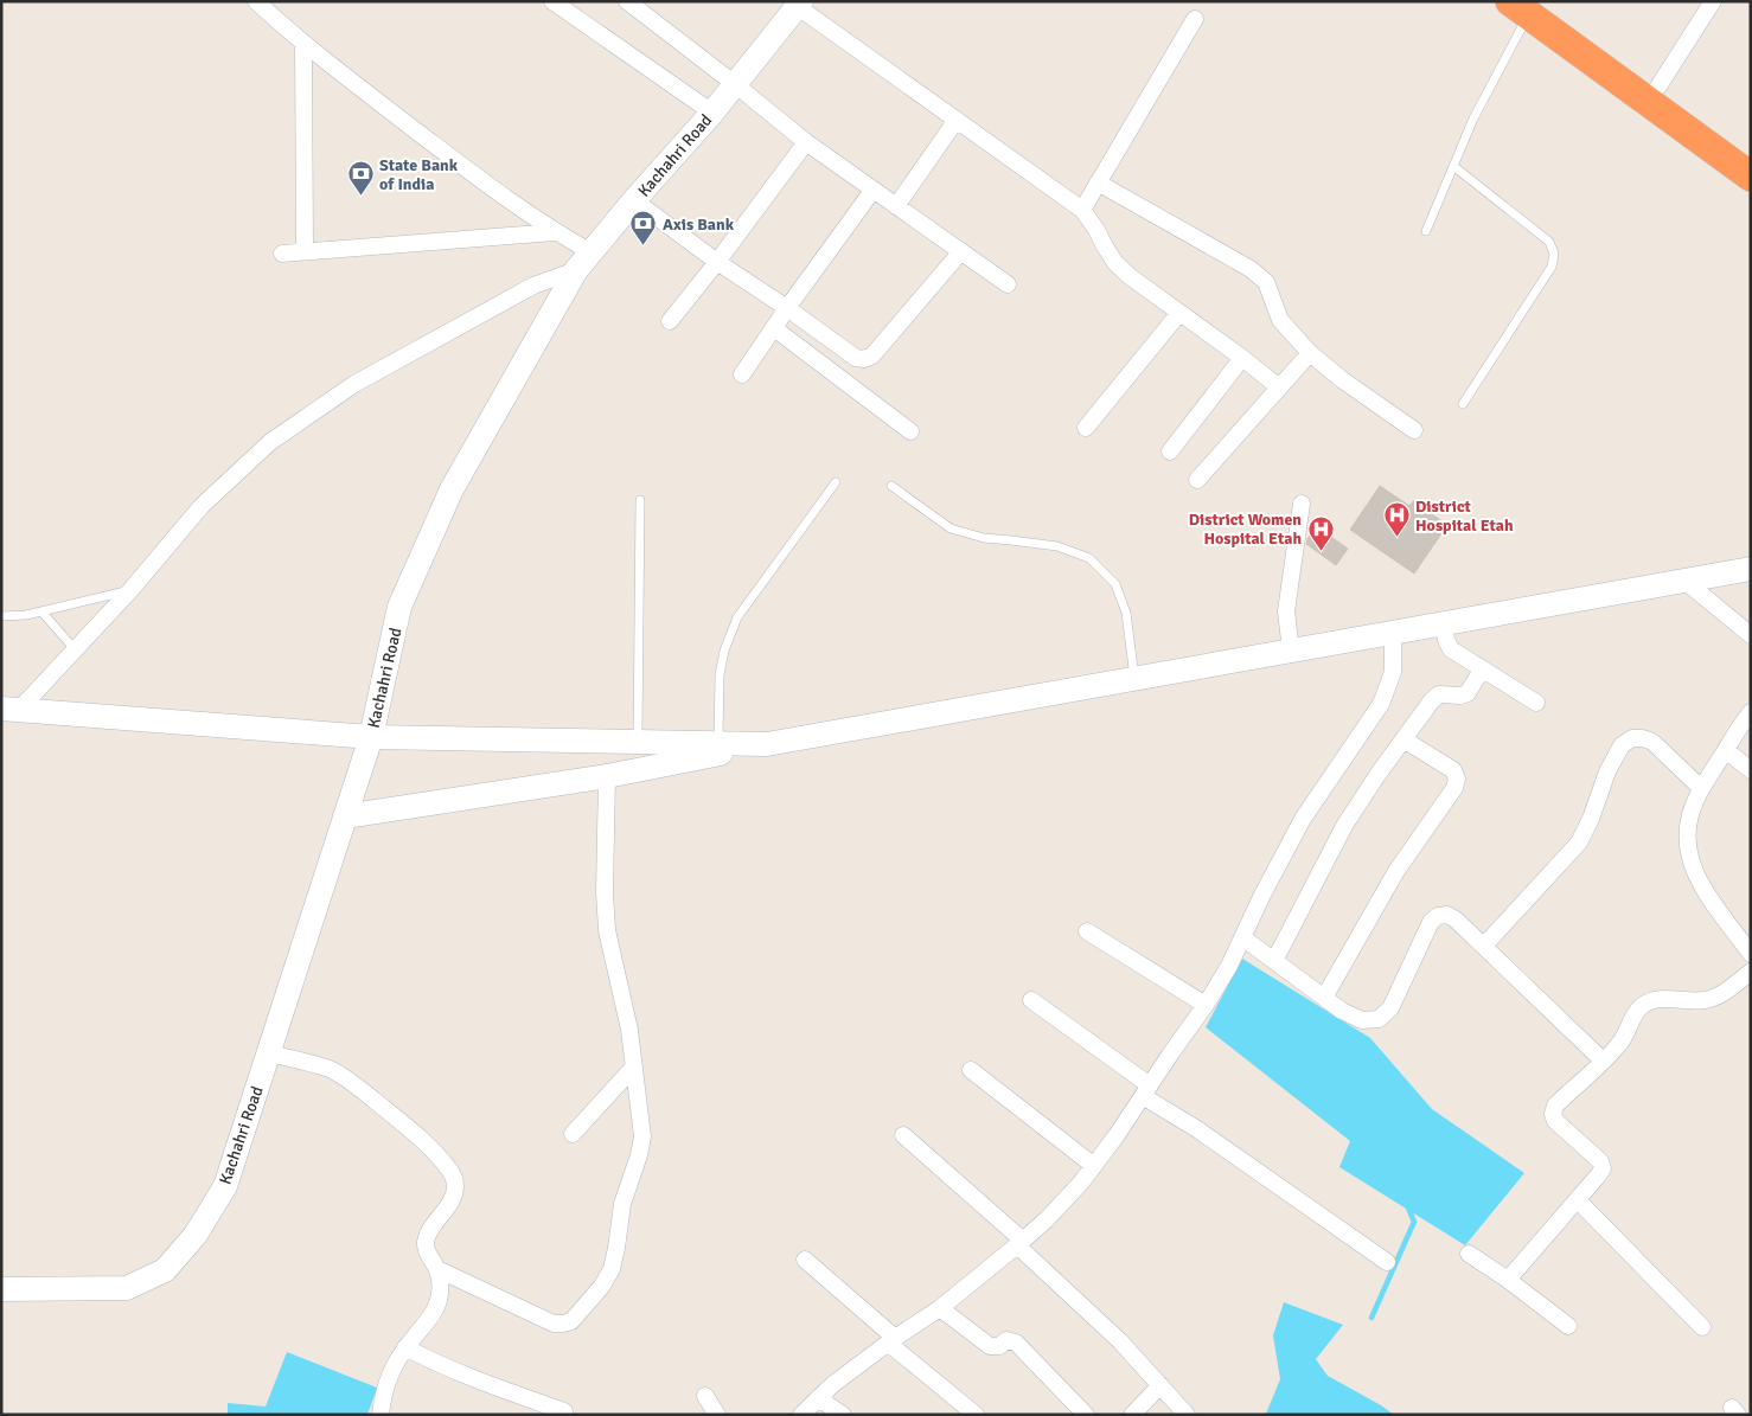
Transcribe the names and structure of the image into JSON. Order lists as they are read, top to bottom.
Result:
{
  "streets": {
    "street": ["Kachahri Road"]
  },
  "places": {
    "bank": ["State Bank of India", "Axis Bank"],
    "hospital": ["District Hospital Etah", "District Women Hospital Etah"]
  }
}
